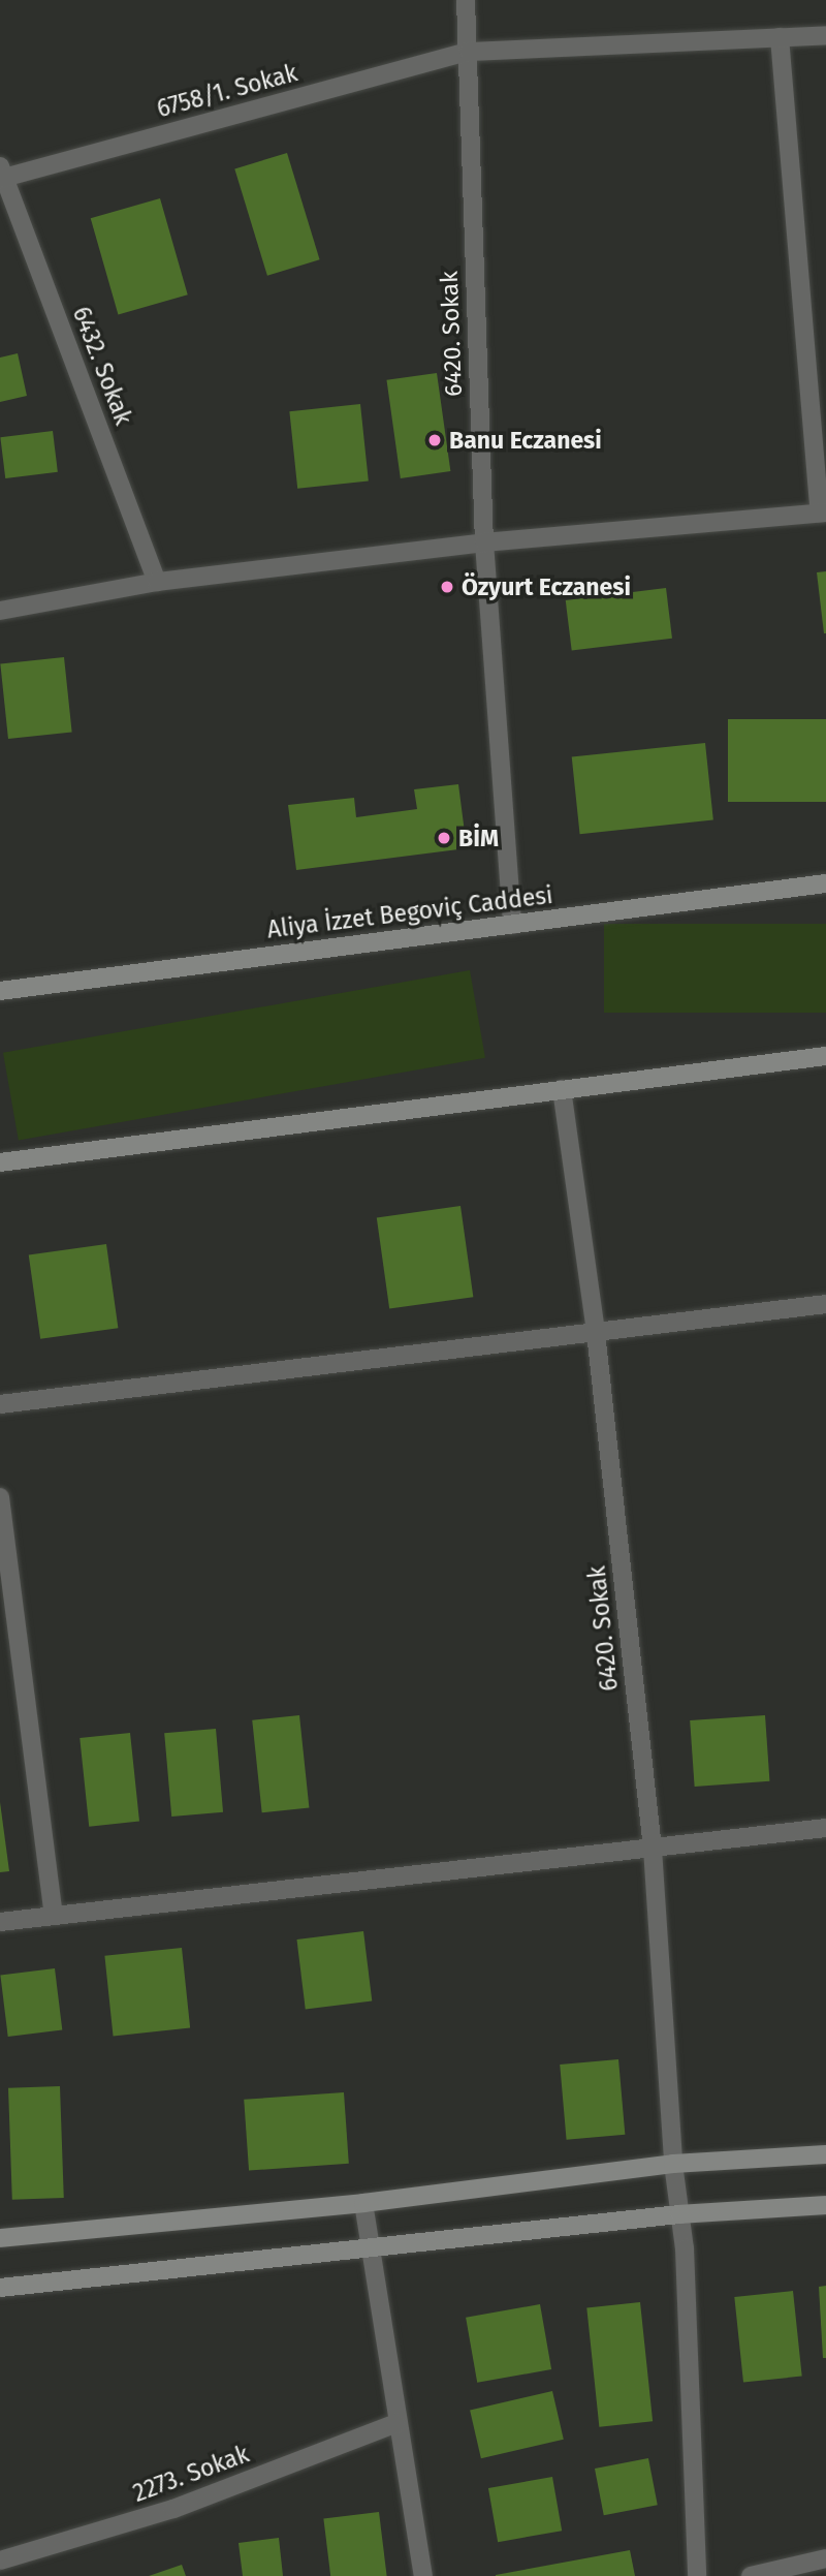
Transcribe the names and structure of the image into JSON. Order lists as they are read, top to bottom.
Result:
{
  "streets": {
    "street": [
      "6758/1. Sokak",
      "6420. Sokak",
      "6432. Sokak",
      "Aliya İzzet Begoviç Caddesi",
      "2273. Sokak"
    ]
  },
  "crossings": [
    ["6758/1. Sokak", "6420. Sokak"],
    ["6758/1. Sokak", "6432. Sokak"],
    ["6420. Sokak", "Aliya İzzet Begoviç Caddesi"]
  ],
  "places": ["Banu Eczanesi", "Özyurt Eczanesi", "BİM"]
}
